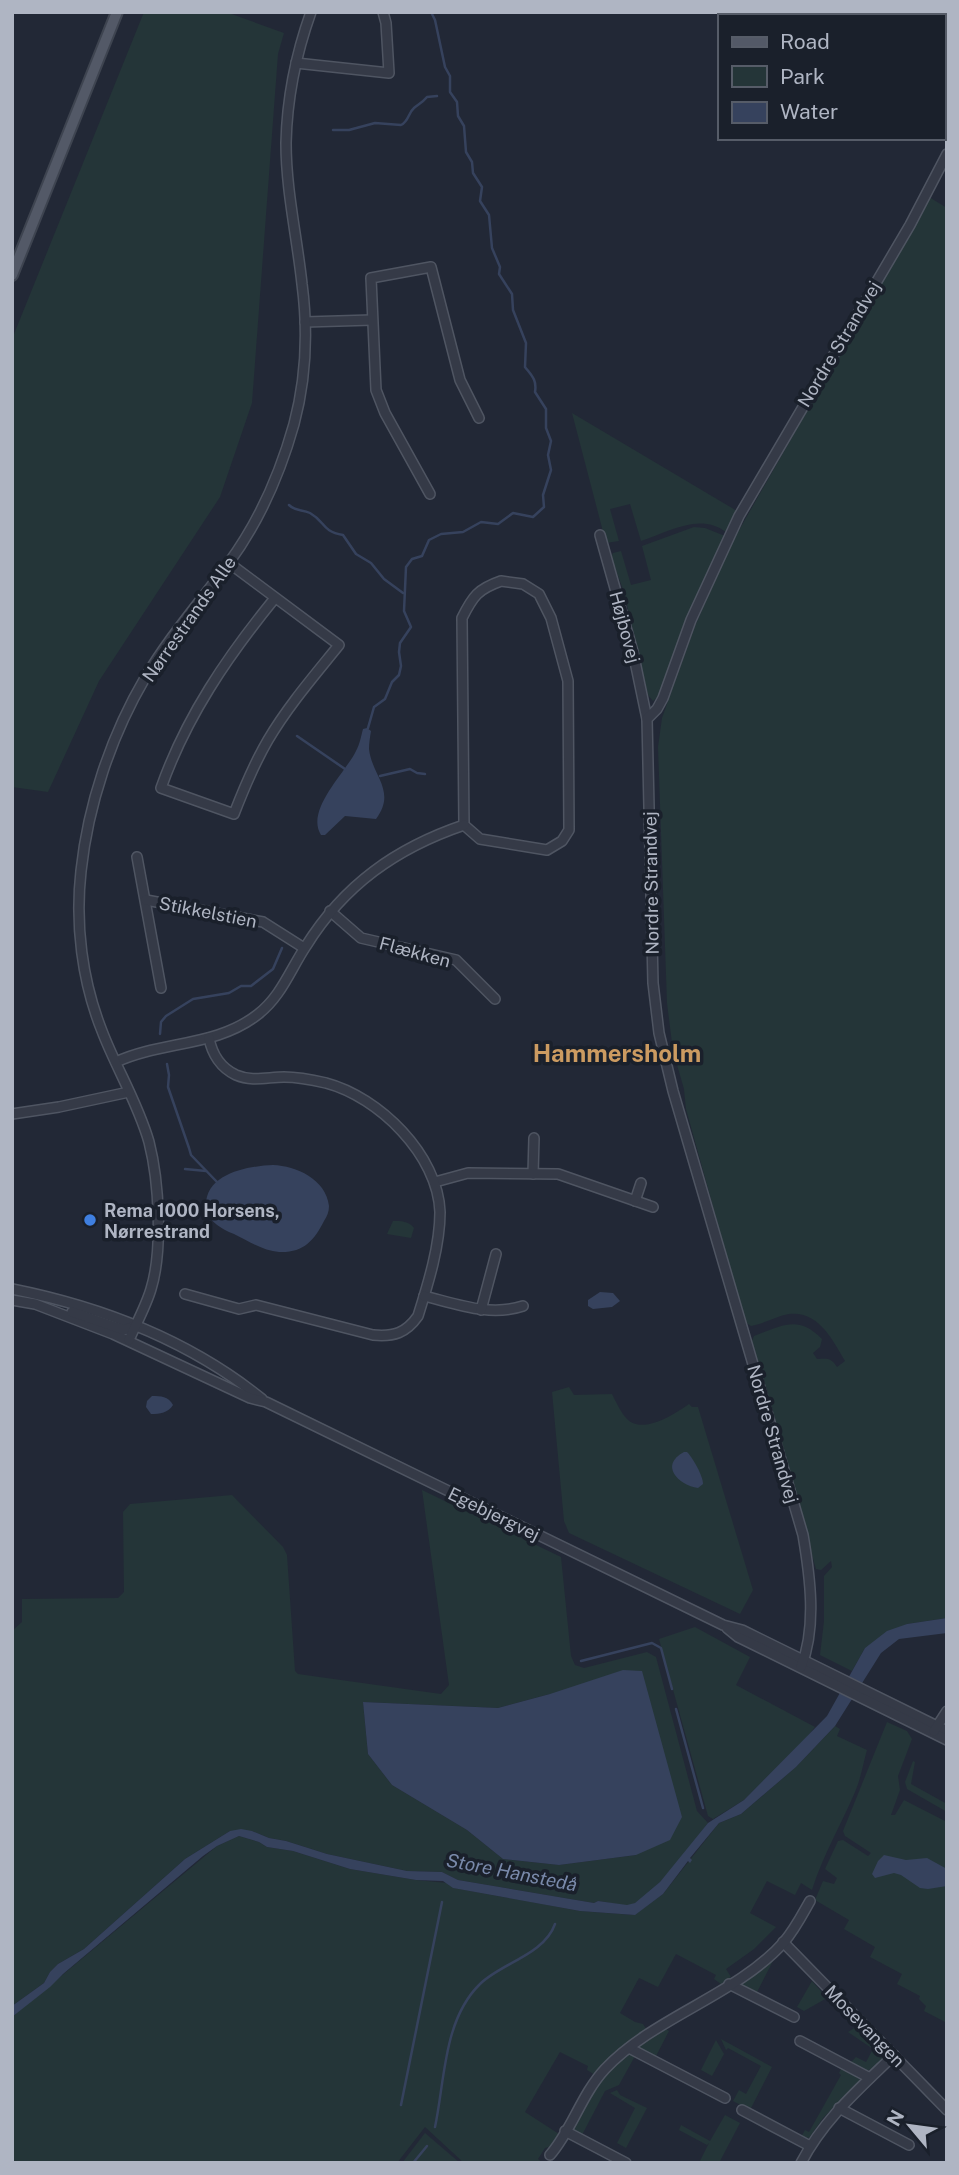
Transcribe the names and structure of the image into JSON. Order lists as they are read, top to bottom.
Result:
{
  "streets": {
    "street": [
      "Nordre Strandvej",
      "Nørrestrands Alle",
      "Højbovej",
      "Stikkelstien",
      "Flækken",
      "Egebjergvej",
      "Mosevangen"
    ]
  },
  "crossings": [
    ["Nordre Strandvej", "Højbovej"],
    ["Nordre Strandvej", "Egebjergvej"],
    ["Nørrestrands Alle", "Egebjergvej"]
  ],
  "districts": ["Hammersholm"],
  "water": ["Store Hanstedå"],
  "places": ["Rema 1000 Horsens, Nørrestrand"],
  "legend": ["Road", "Park", "Water"],
  "north": "top left"
}
